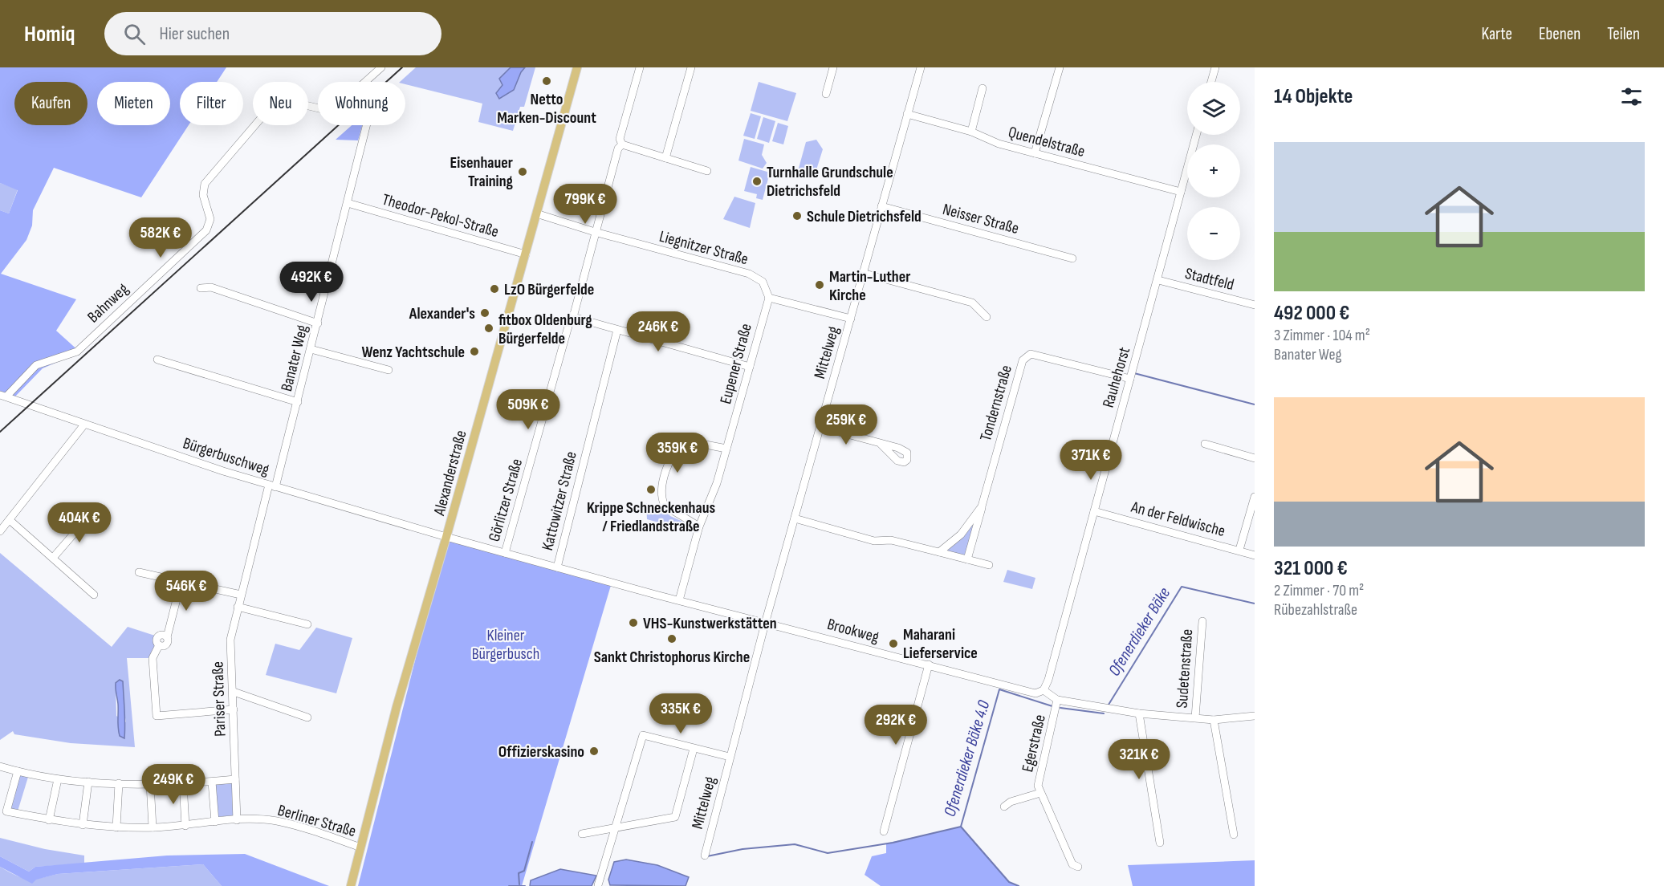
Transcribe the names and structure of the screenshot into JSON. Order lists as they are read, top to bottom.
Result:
{
  "streets": {
    "main road": ["Alexanderstraße"],
    "street": [
      "Quendelstraße",
      "Theodor-Pekol-Straße",
      "Neisser Straße",
      "Liegnitzer Straße",
      "Stadtfeld",
      "Bahnweg",
      "Mittelweg",
      "Banater Weg",
      "Eupener Straße",
      "Rauhehorst",
      "Tondernstraße",
      "Bürgerbuschweg",
      "Görlitzer Straße",
      "Kattowitzer Straße",
      "An der Feldwische",
      "Brookweg",
      "Sudetenstraße",
      "Pariser Straße",
      "Egerstraße",
      "Berliner Straße"
    ]
  },
  "crossings": [
    ["Quendelstraße", "Mittelweg"],
    ["Quendelstraße", "Rauhehorst"],
    ["Theodor-Pekol-Straße", "Banater Weg"],
    ["Theodor-Pekol-Straße", "Alexanderstraße"],
    ["Neisser Straße", "Mittelweg"],
    ["Liegnitzer Straße", "Eupener Straße"],
    ["Liegnitzer Straße", "Alexanderstraße"],
    ["Liegnitzer Straße", "Görlitzer Straße"],
    ["Stadtfeld", "Rauhehorst"],
    ["Bahnweg", "Bürgerbuschweg"],
    ["Mittelweg", "Brookweg"],
    ["Banater Weg", "Bürgerbuschweg"],
    ["Banater Weg", "Pariser Straße"],
    ["Eupener Straße", "Brookweg"],
    ["Rauhehorst", "Tondernstraße"],
    ["Rauhehorst", "An der Feldwische"],
    ["Rauhehorst", "Brookweg"],
    ["Bürgerbuschweg", "Alexanderstraße"],
    ["Bürgerbuschweg", "Brookweg"],
    ["Bürgerbuschweg", "Pariser Straße"],
    ["Alexanderstraße", "Brookweg"],
    ["Alexanderstraße", "Berliner Straße"],
    ["Görlitzer Straße", "Brookweg"],
    ["Kattowitzer Straße", "Brookweg"],
    ["Pariser Straße", "Berliner Straße"]
  ],
  "water": ["Ofenerdieker Bäke", "Ofenerdieker Bäke 4.0"],
  "parks": ["Kleiner Bürgerbusch"],
  "places": [
    "Netto Marken-Discount",
    "Eisenhauer Training",
    "Turnhalle Grundschule Dietrichsfeld",
    "Schule Dietrichsfeld",
    "Martin-Luther Kirche",
    "LzO Bürgerfelde",
    "Alexander's",
    "fitbox Oldenburg Bürgerfelde",
    "Wenz Yachtschule",
    "Krippe Schneckenhaus / Friedlandstraße",
    "VHS-Kunstwerkstätten",
    "Sankt Christophorus Kirche",
    "Maharani Lieferservice",
    "Offizierskasino"
  ],
  "page": {
    "header": "Homiq",
    "search": "Hier suchen",
    "nav": ["Karte", "Ebenen", "Teilen"],
    "heading": "14 Objekte",
    "map_buttons": ["+", "−"],
    "chip": [
      "Kaufen",
      "Mieten",
      "Filter",
      "Neu",
      "Wohnung"
    ],
    "list": [
      {
        "name": "492 000 €",
        "note": "3 Zimmer · 104 m² · Banater Weg"
      },
      {
        "name": "321 000 €",
        "note": "2 Zimmer · 70 m² · Rübezahlstraße"
      }
    ],
    "price": [
      "799K €",
      "582K €",
      "492K €",
      "246K €",
      "509K €",
      "259K €",
      "359K €",
      "371K €",
      "404K €",
      "546K €",
      "335K €",
      "292K €",
      "321K €",
      "249K €"
    ]
  }
}
